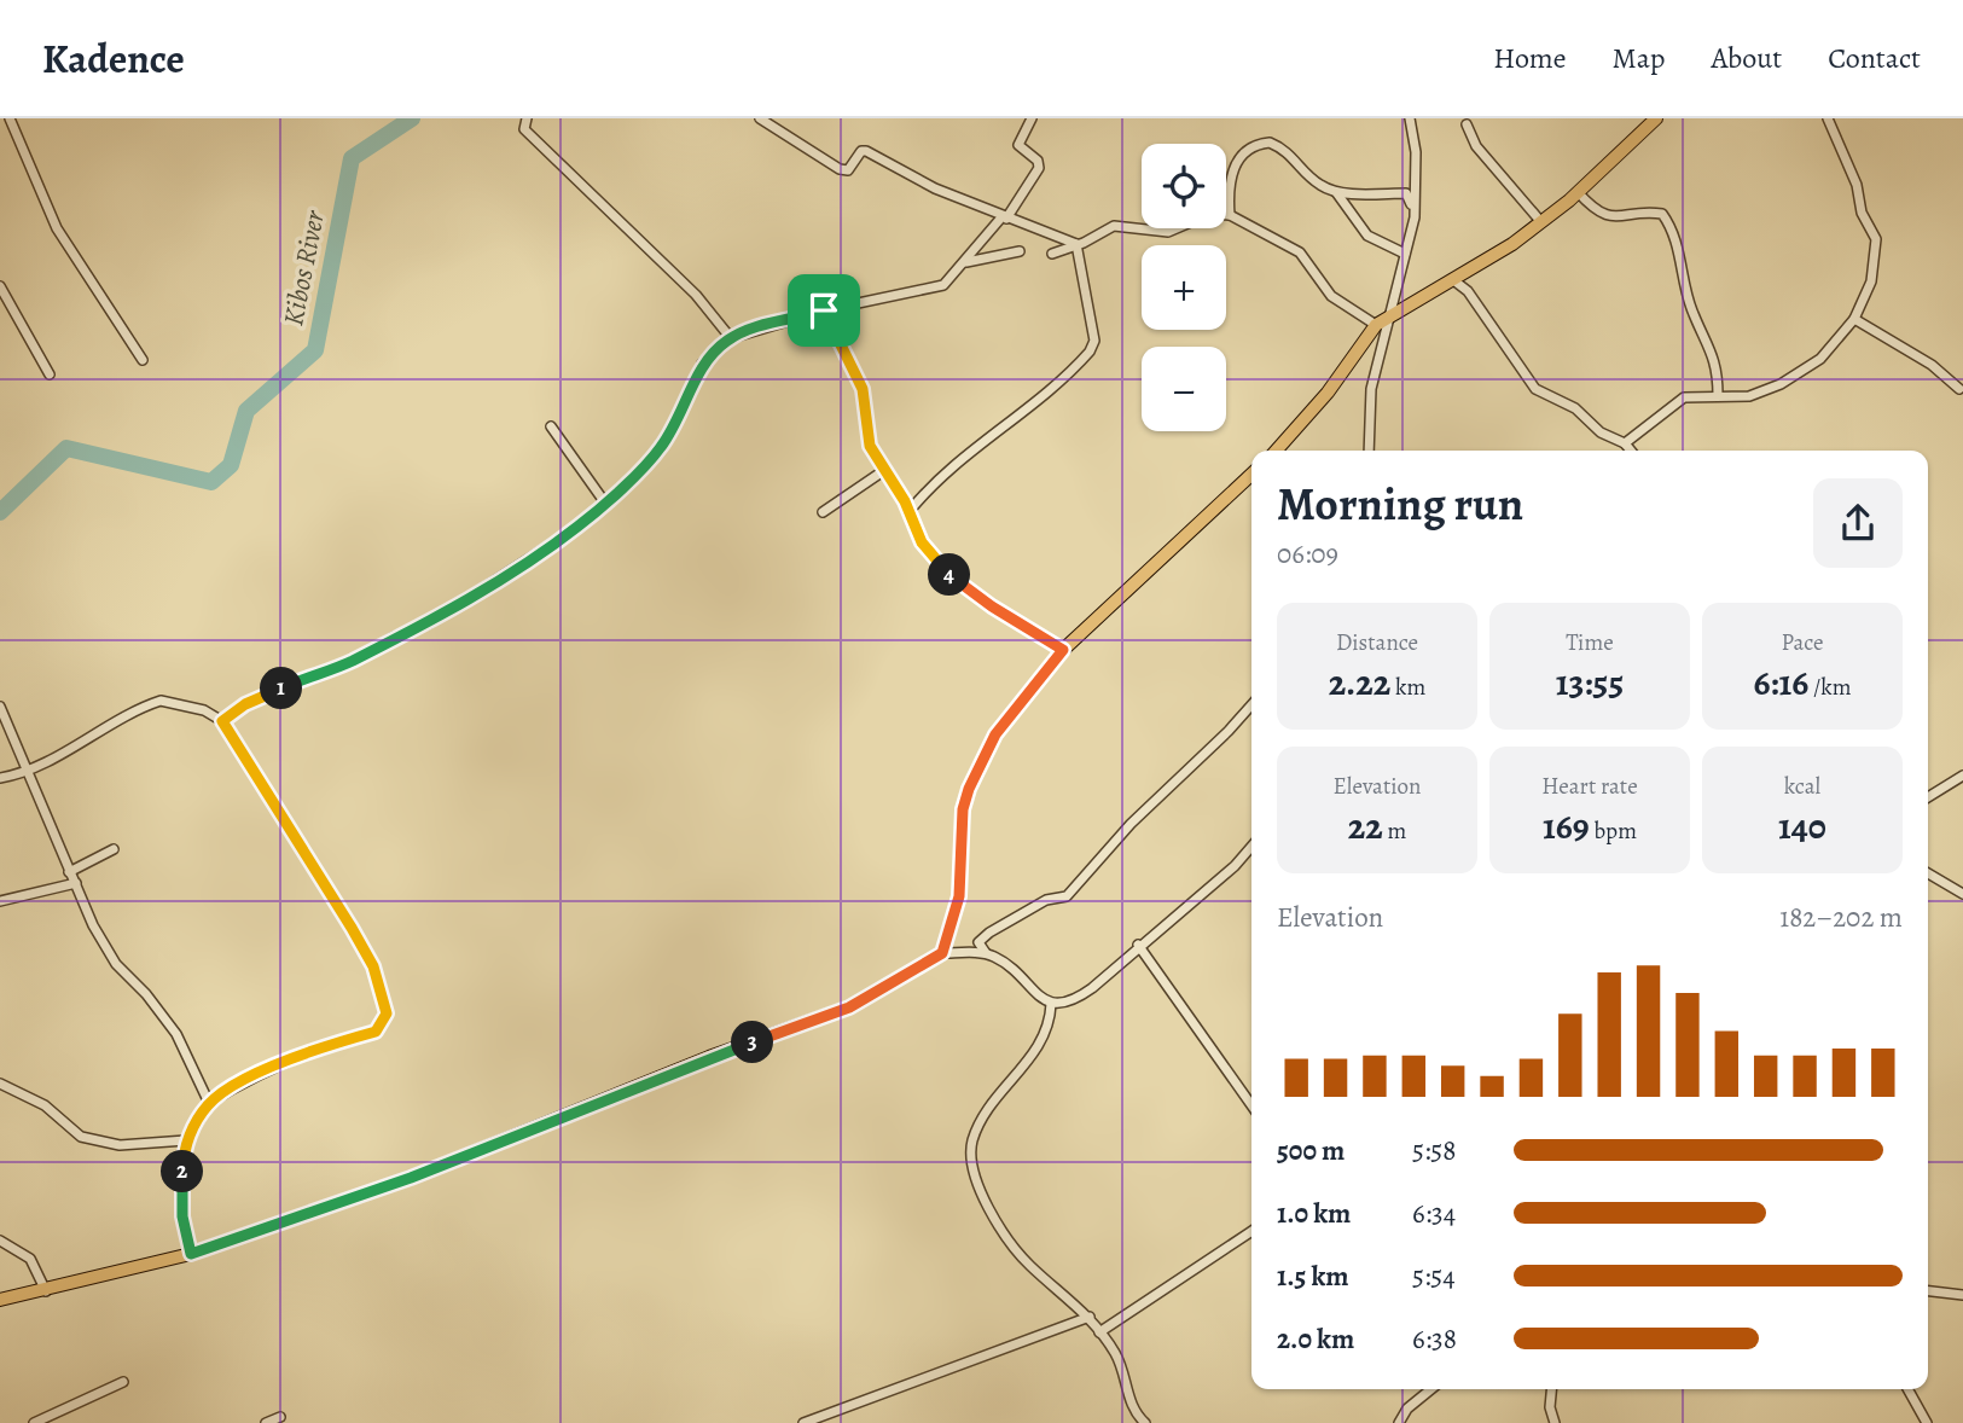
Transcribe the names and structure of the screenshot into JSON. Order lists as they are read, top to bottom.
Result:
{
  "water": ["Kibos River"],
  "page": {
    "header": "Kadence",
    "nav": [
      "Home",
      "Map",
      "About",
      "Contact"
    ],
    "map_buttons": ["+", "−"],
    "heading": ["Morning run", "06:09"],
    "pins": [
      "4",
      "1",
      "3",
      "2"
    ],
    "stats": [
      ["Distance", "2.22 km"],
      ["Time", "13:55"],
      ["Pace", "6:16 /km"],
      ["Elevation", "22 m"],
      ["Heart rate", "169 bpm"],
      ["kcal", "140"]
    ],
    "chart": ["Elevation", "182–202 m"],
    "list": [
      {
        "name": "500 m",
        "note": "5:58"
      },
      {
        "name": "1.0 km",
        "note": "6:34"
      },
      {
        "name": "1.5 km",
        "note": "5:54"
      },
      {
        "name": "2.0 km",
        "note": "6:38"
      }
    ]
  }
}
